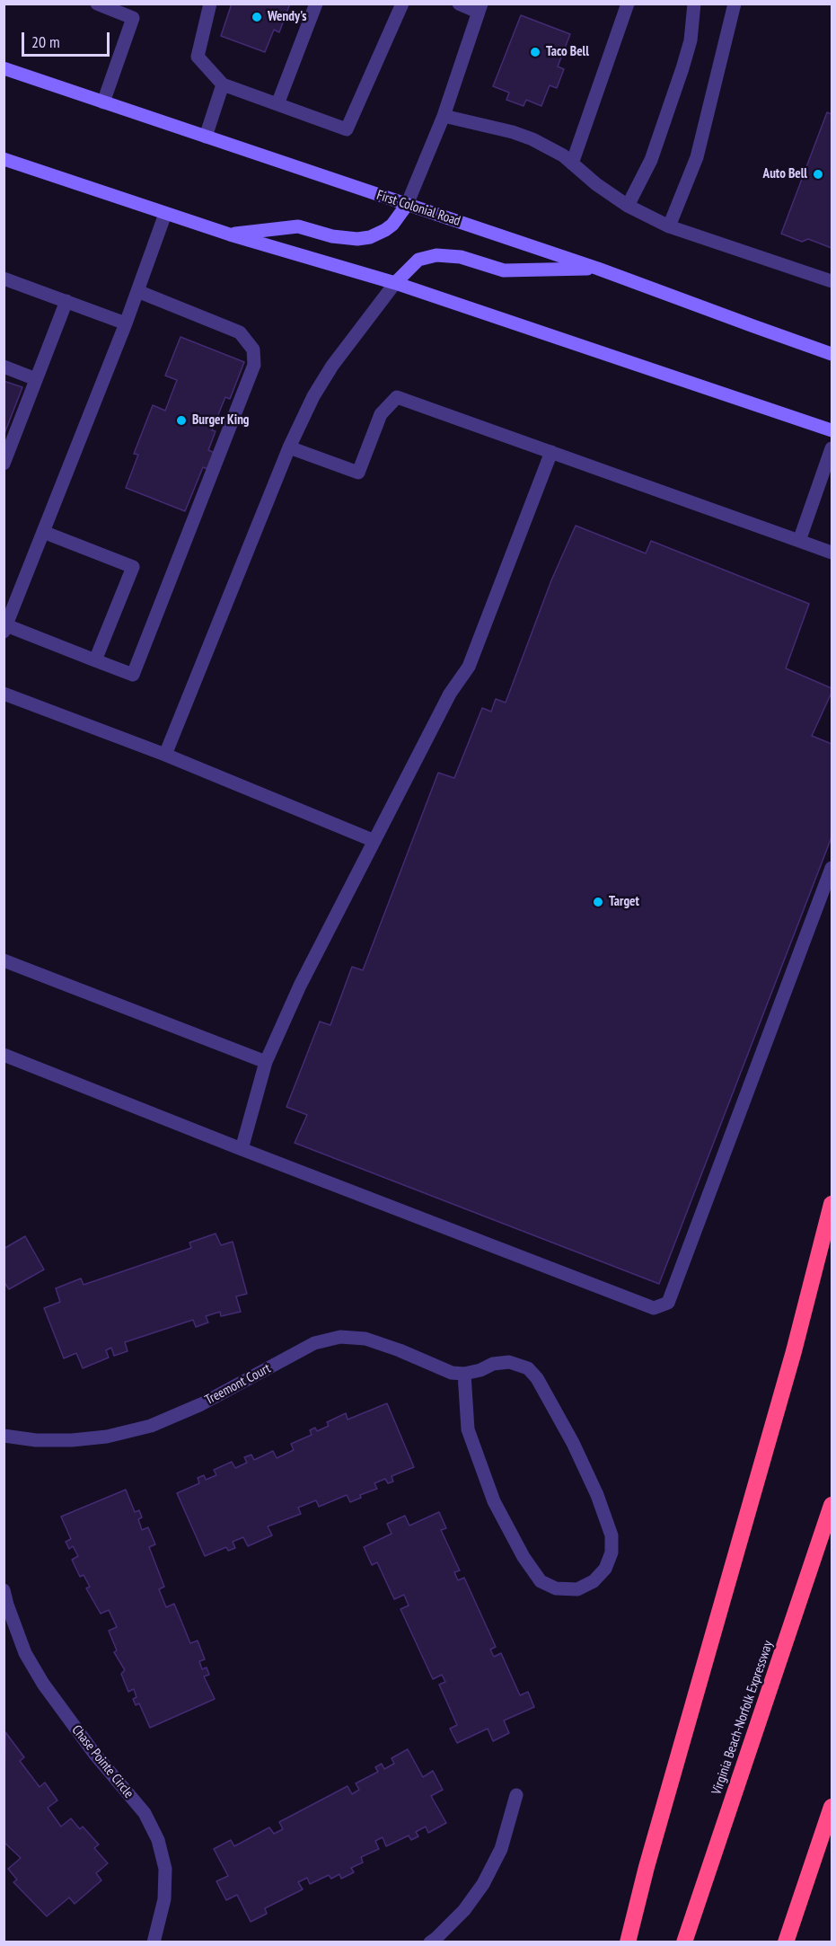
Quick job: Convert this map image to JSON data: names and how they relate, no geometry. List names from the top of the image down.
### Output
{
  "streets": {
    "highway": ["Virginia Beach-Norfolk Expressway"],
    "main road": ["First Colonial Road"],
    "street": ["Treemont Court", "Chase Pointe Circle"]
  },
  "places": [
    "Wendy's",
    "Taco Bell",
    "Auto Bell",
    "Burger King",
    "Target"
  ],
  "scale_bar": "20 m"
}
